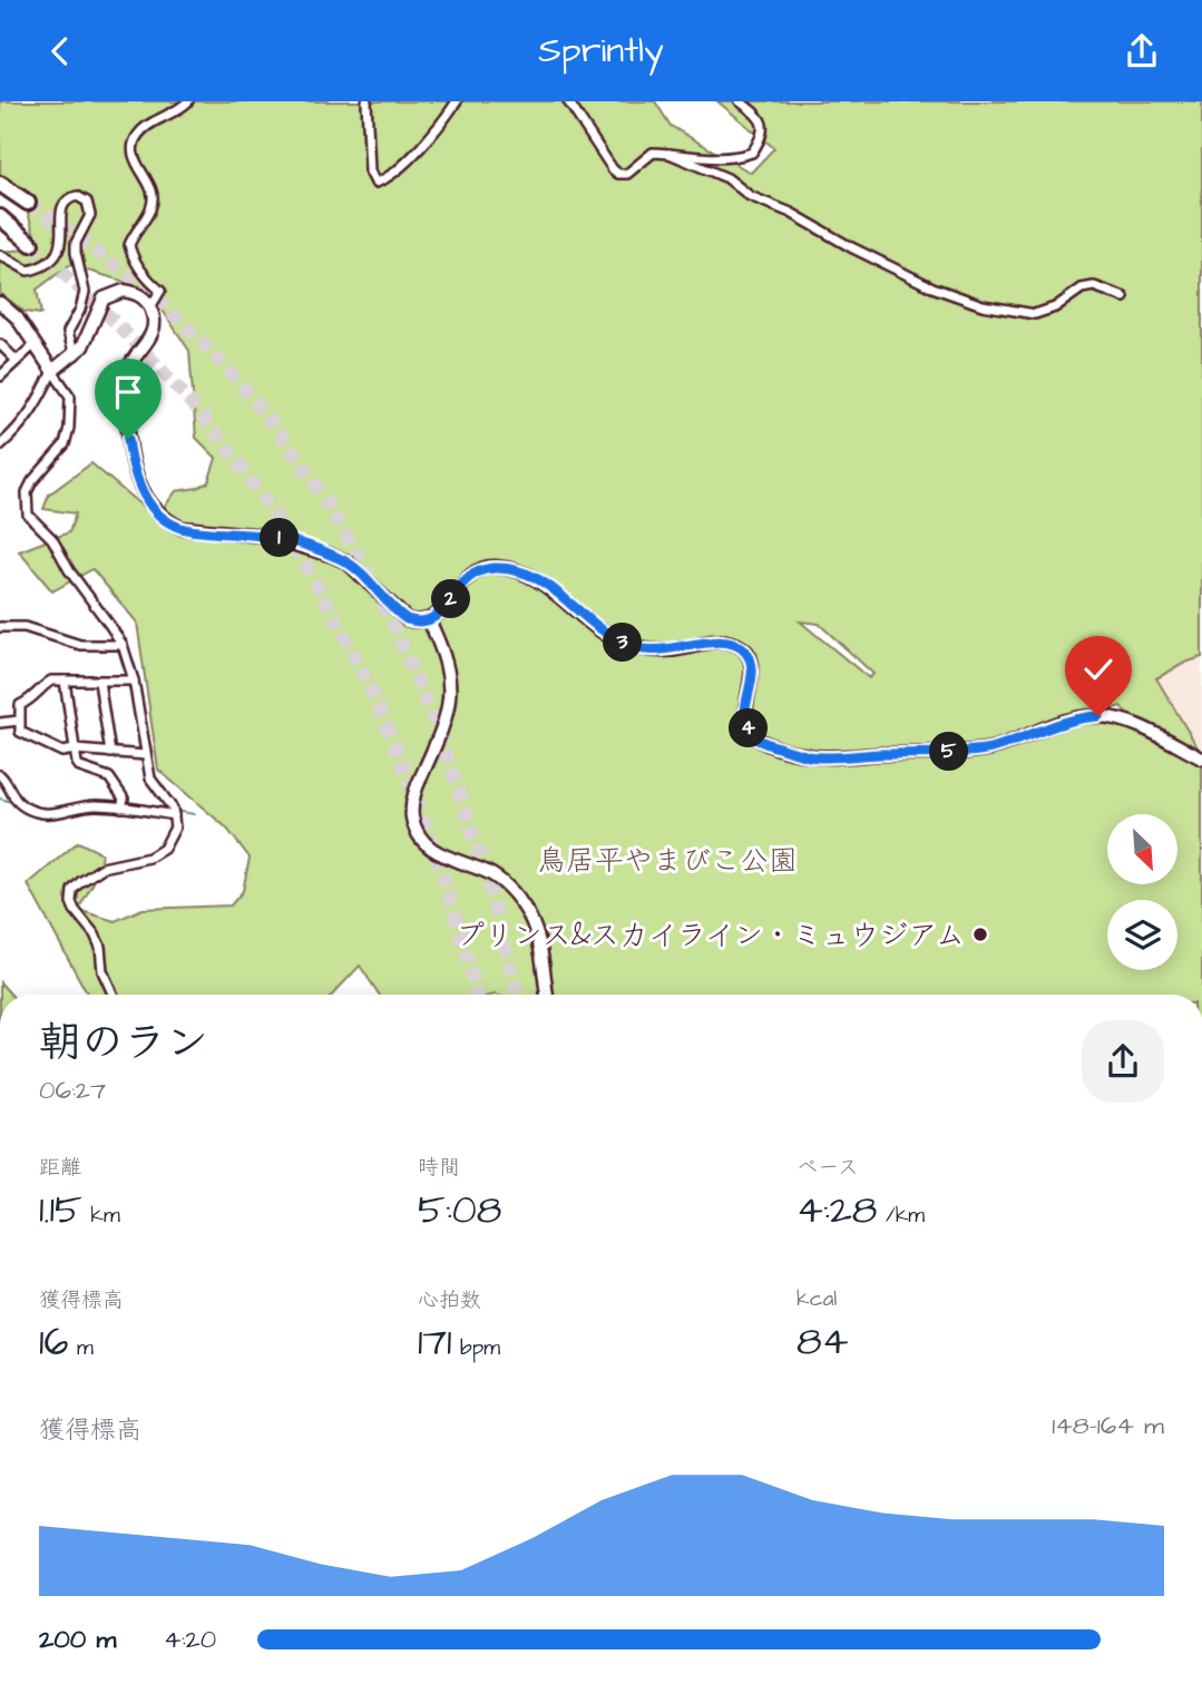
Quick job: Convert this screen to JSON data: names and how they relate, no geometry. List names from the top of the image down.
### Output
{
  "parks": ["鳥居平やまびこ公園"],
  "places": ["プリンス&スカイライン・ミュウジアム"],
  "north": "bottom right",
  "page": {
    "header": "Sprintly",
    "pins": [
      "1",
      "2",
      "3",
      "4",
      "5"
    ],
    "heading": ["朝のラン", "06:27"],
    "stats": [
      ["距離", "1.15 km"],
      ["時間", "5:08"],
      ["ペース", "4:28 /km"],
      ["獲得標高", "16 m"],
      ["心拍数", "171 bpm"],
      ["kcal", "84"]
    ],
    "chart": ["獲得標高", "148–164 m"],
    "list": [
      {
        "name": "200 m",
        "note": "4:20"
      }
    ]
  }
}
